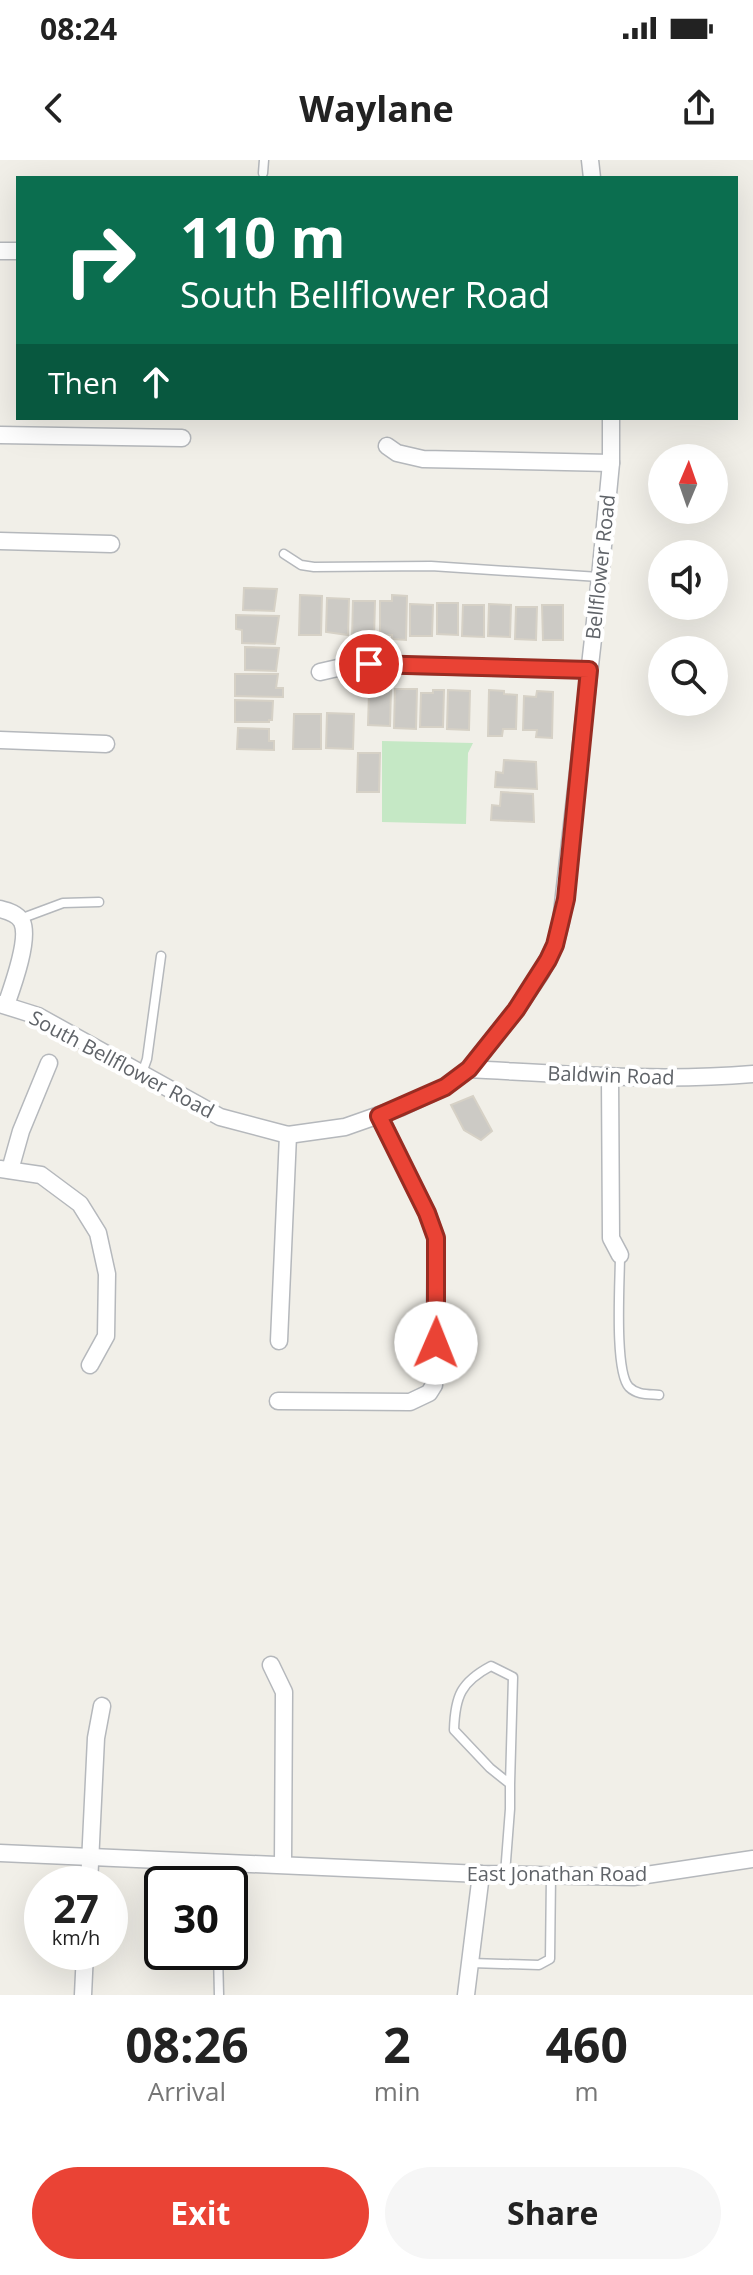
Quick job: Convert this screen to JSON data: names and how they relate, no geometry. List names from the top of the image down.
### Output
{
  "streets": {
    "street": [
      "Bellflower Road",
      "South Bellflower Road",
      "Baldwin Road",
      "East Jonathan Road"
    ]
  },
  "crossings": [
    ["Bellflower Road", "South Bellflower Road"],
    ["Bellflower Road", "Baldwin Road"],
    ["South Bellflower Road", "Baldwin Road"]
  ],
  "north": "top",
  "page": {
    "status": "08:24",
    "header": "Waylane",
    "turn": ["110 m", "South Bellflower Road"],
    "then": "Then",
    "speed": "27 km/h",
    "limit": "30",
    "eta": [
      "08:26",
      "Arrival",
      "2",
      "min",
      "460",
      "m"
    ],
    "buttons": ["Exit", "Share"]
  }
}
